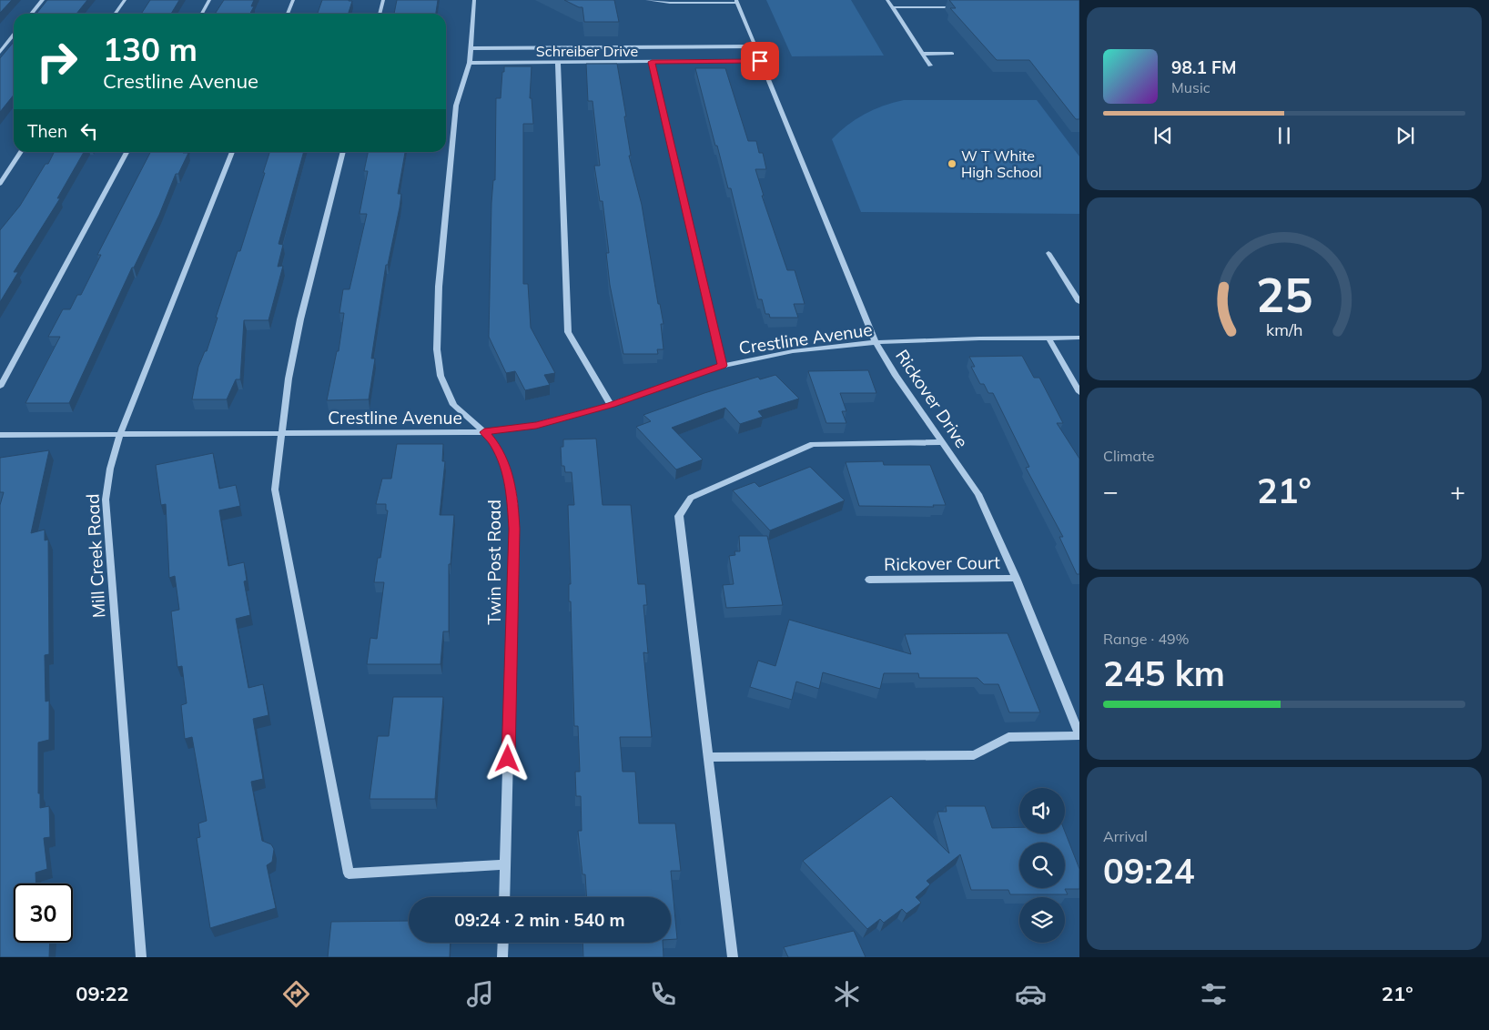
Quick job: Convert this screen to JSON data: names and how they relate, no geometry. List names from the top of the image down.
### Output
{
  "streets": {
    "street": [
      "Schreiber Drive",
      "Crestline Avenue",
      "Rickover Drive",
      "Mill Creek Road",
      "Twin Post Road",
      "Rickover Court"
    ]
  },
  "crossings": [
    ["Schreiber Drive", "Rickover Drive"],
    ["Schreiber Drive", "Twin Post Road"],
    ["Crestline Avenue", "Rickover Drive"],
    ["Crestline Avenue", "Mill Creek Road"],
    ["Crestline Avenue", "Twin Post Road"],
    ["Rickover Drive", "Rickover Court"]
  ],
  "places": ["W T White High School"],
  "page": {
    "turn": ["130 m", "Crestline Avenue"],
    "song": ["98.1 FM", "Music"],
    "then": "Then",
    "tile": [
      "Climate",
      ["Range · 49%", "245 km"],
      ["Arrival", "09:24"]
    ],
    "heat": ["−", "21°", "+"],
    "limit": "30",
    "trip": "09:24 · 2 min · 540 m",
    "tabs": ["09:22", "21°"],
    "gauge": ["25", "km/h"]
  }
}
